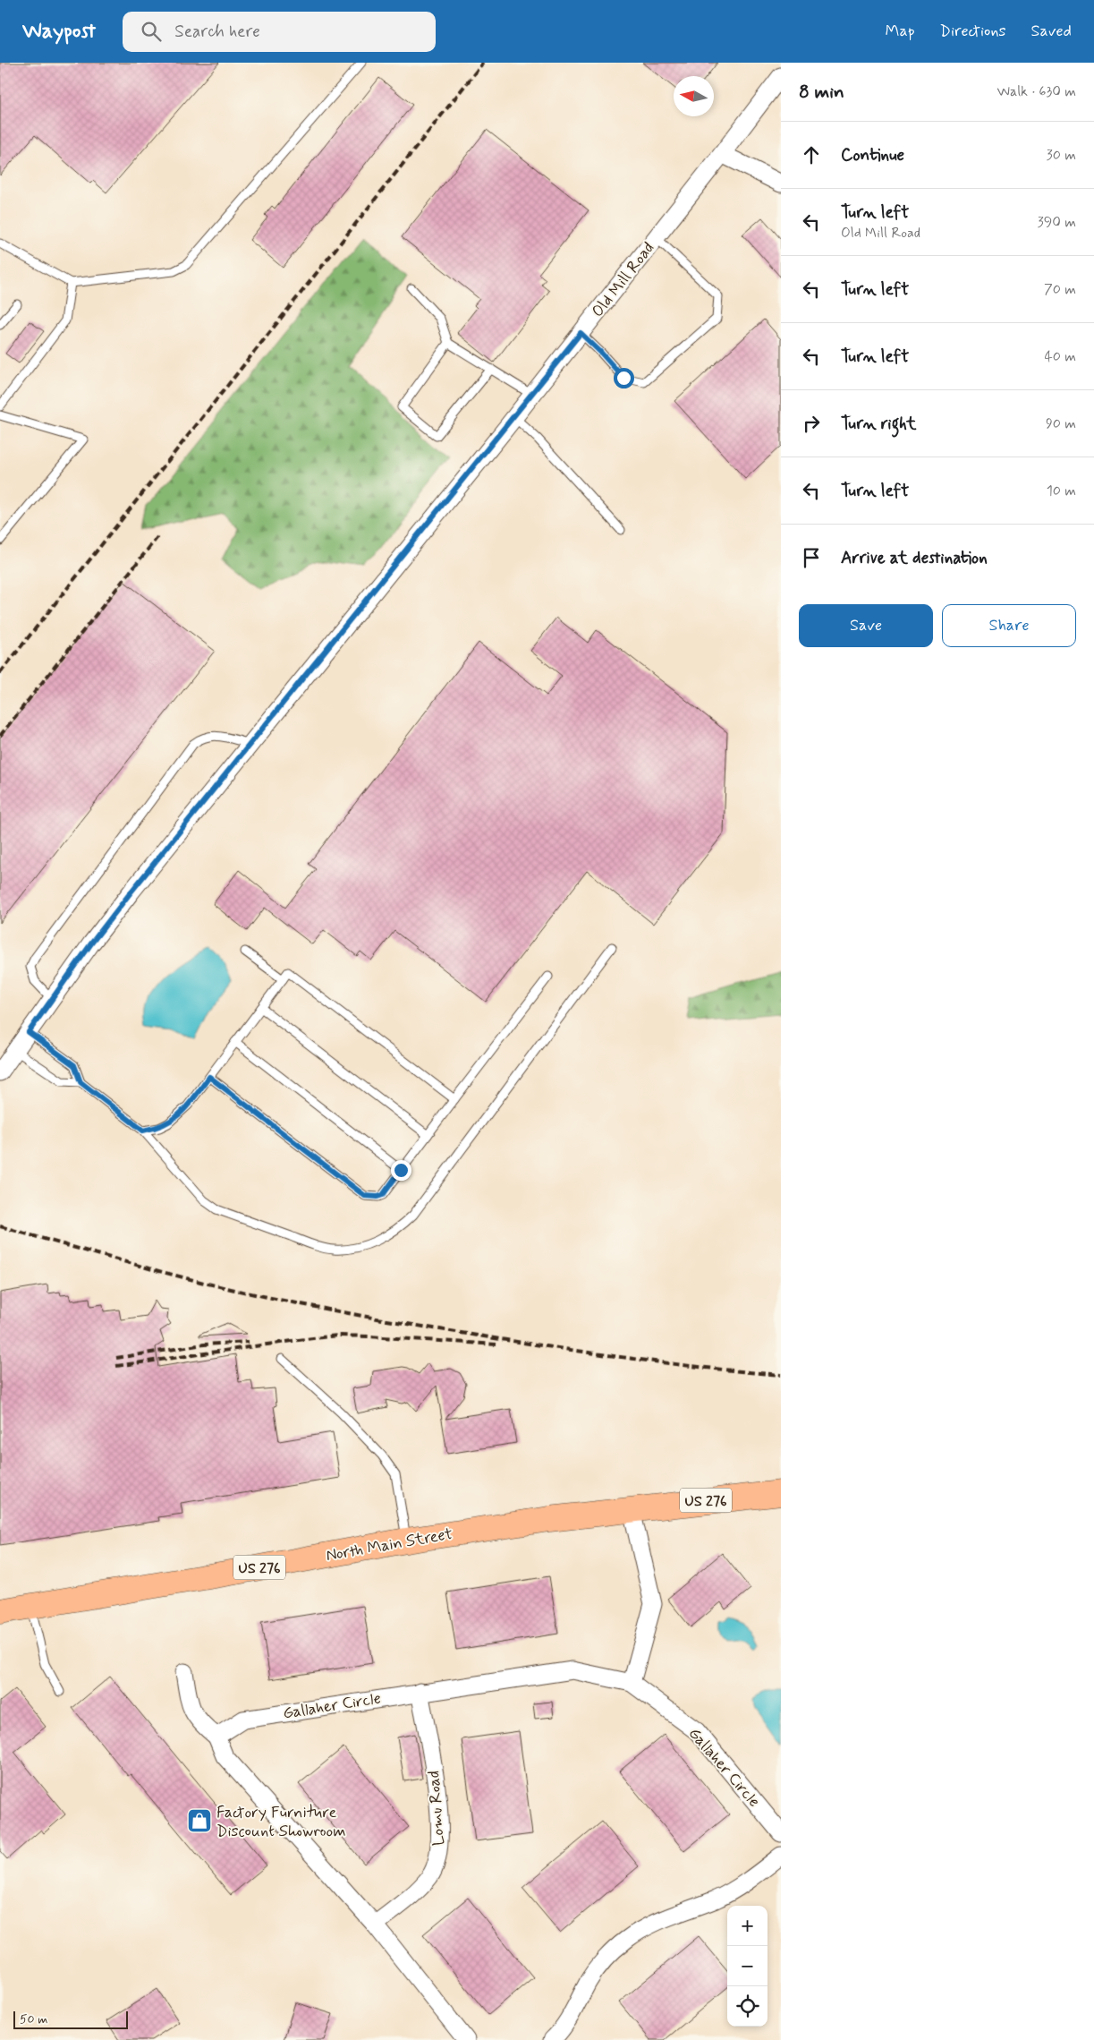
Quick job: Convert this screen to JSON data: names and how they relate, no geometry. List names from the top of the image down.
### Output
{
  "streets": {
    "main road": ["US 276", "North Main Street"],
    "street": ["Old Mill Road", "Gallaher Circle", "Lomu Road"]
  },
  "crossings": [
    ["Gallaher Circle", "Lomu Road"]
  ],
  "places": {
    "shop": ["Factory Furniture Discount Showroom"]
  },
  "scale_bar": "50 m",
  "north": "left",
  "page": {
    "header": "Waypost",
    "search": "Search here",
    "nav": ["Map", "Directions", "Saved"],
    "heading": ["8 min", "Walk · 630 m"],
    "list": [
      ["Continue", "30 m"],
      ["Turn left", "Old Mill Road", "390 m"],
      ["Turn left", "70 m"],
      ["Turn left", "40 m"],
      ["Turn right", "90 m"],
      ["Turn left", "10 m"],
      "Arrive at destination"
    ],
    "buttons": ["Save", "Share"],
    "map_buttons": ["+", "−"],
    "scale": "50 m"
  }
}
